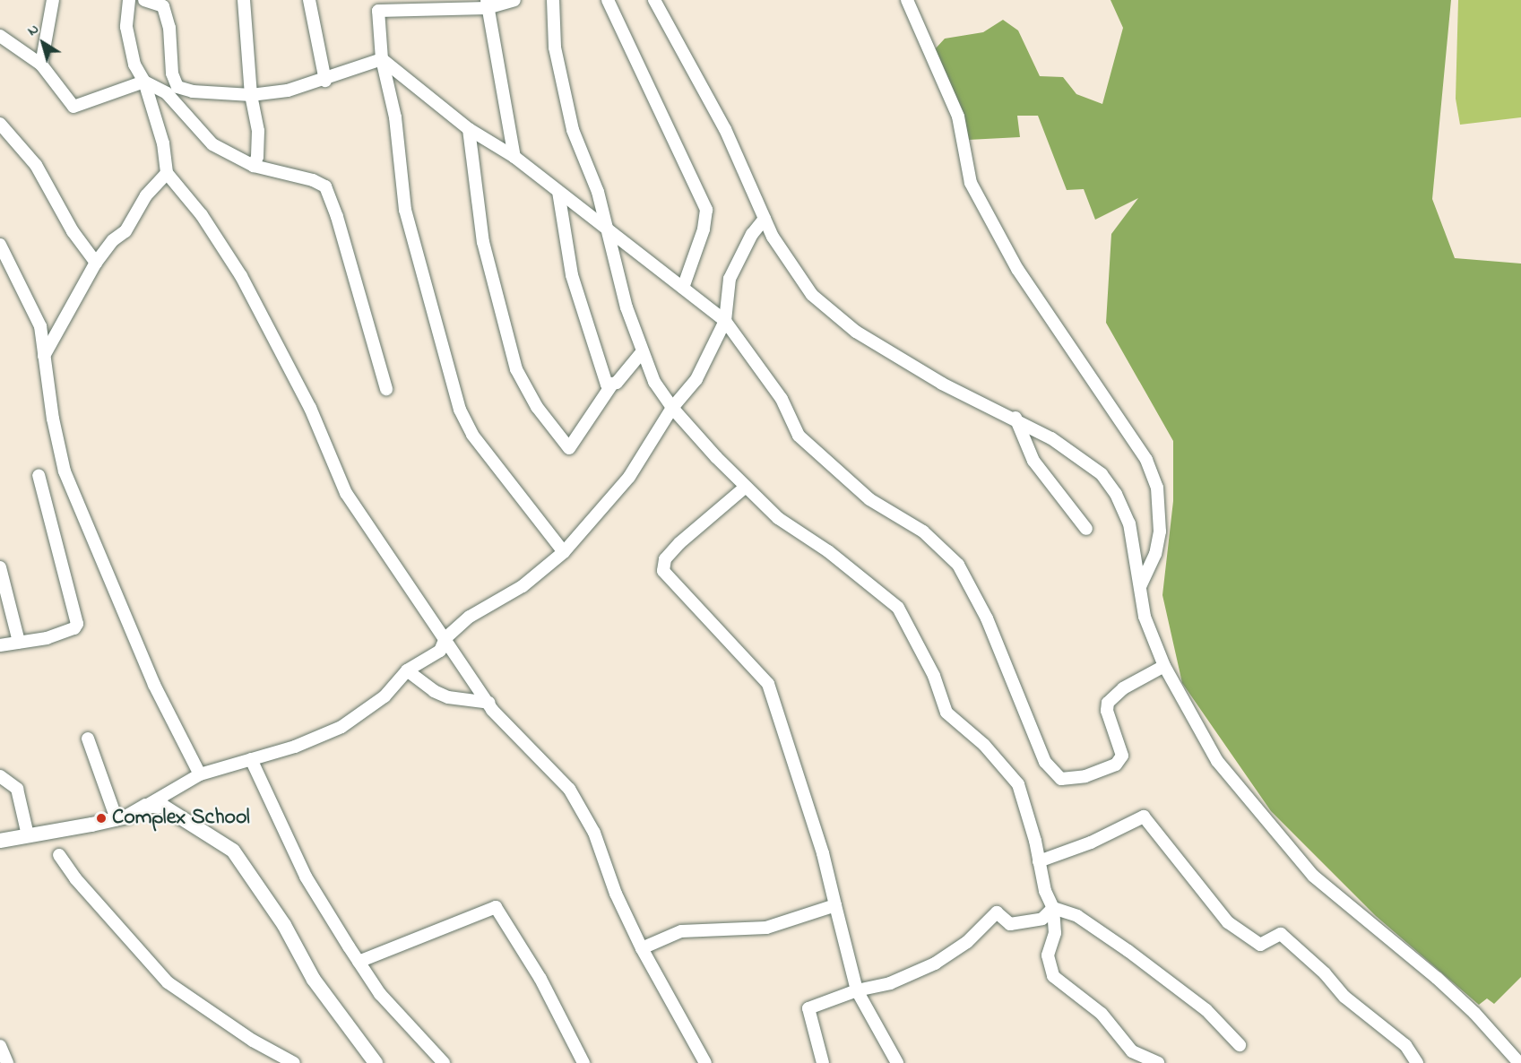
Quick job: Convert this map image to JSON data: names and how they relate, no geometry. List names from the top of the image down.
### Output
{
  "places": ["Complex School"],
  "north": "top left"
}
